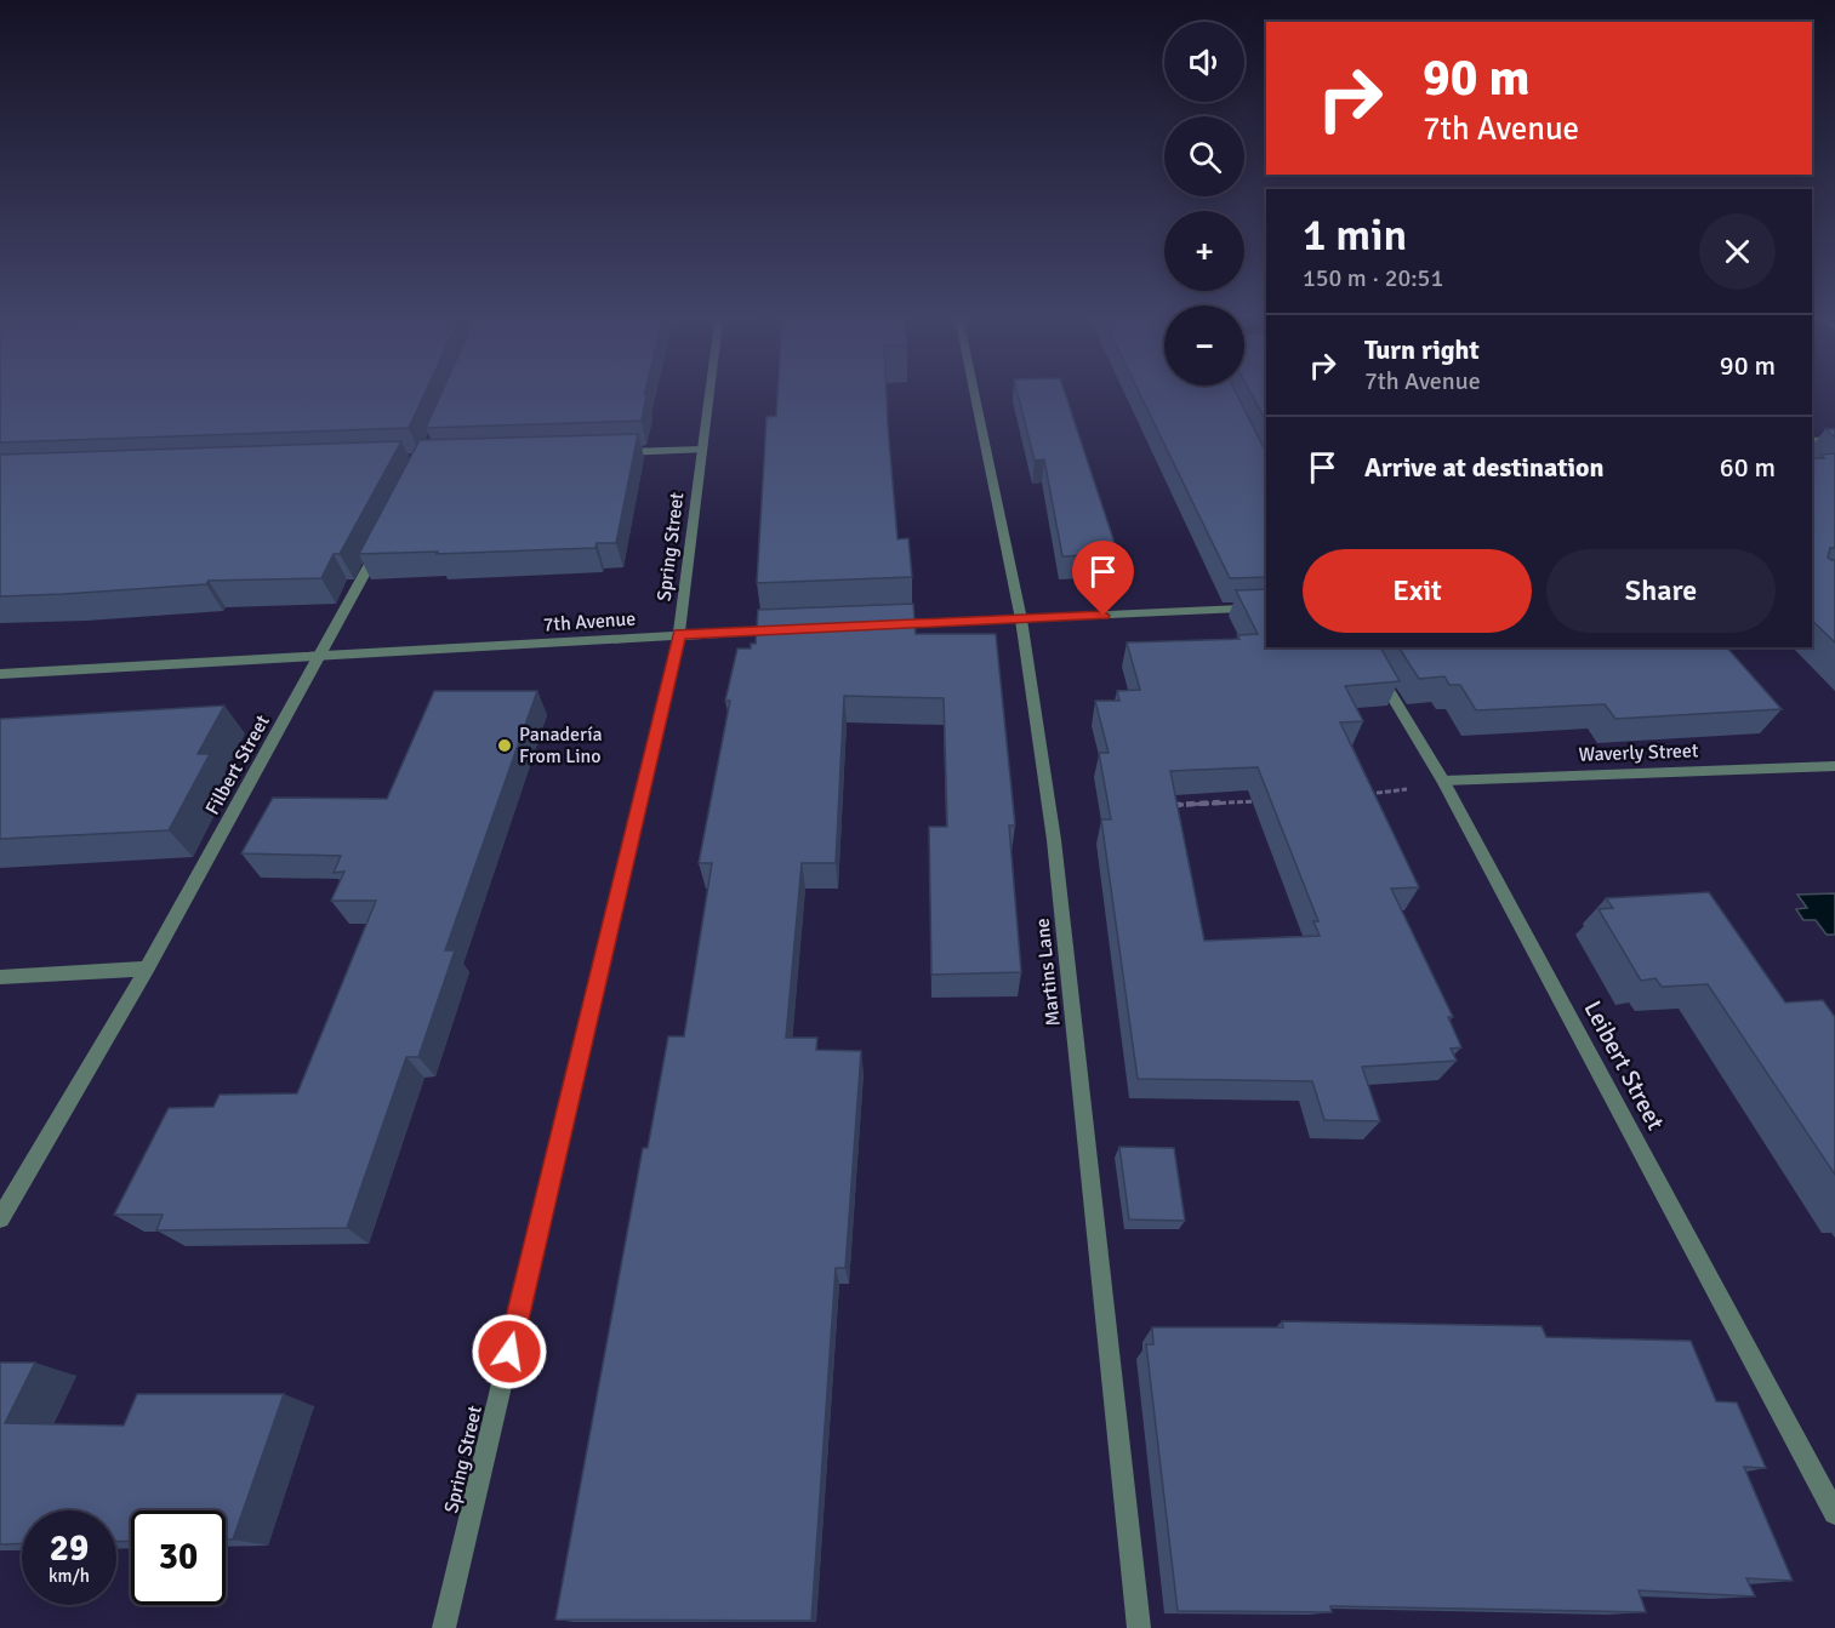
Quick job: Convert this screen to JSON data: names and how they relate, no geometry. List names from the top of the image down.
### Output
{
  "streets": {
    "street": [
      "Spring Street",
      "7th Avenue",
      "Waverly Street",
      "Filbert Street",
      "Martins Lane",
      "Leibert Street"
    ]
  },
  "crossings": [
    ["Spring Street", "7th Avenue"],
    ["7th Avenue", "Filbert Street"],
    ["Waverly Street", "Leibert Street"]
  ],
  "places": ["Panadería From Lino"],
  "page": {
    "map_buttons": ["+", "−"],
    "turn": ["90 m", "7th Avenue"],
    "heading": ["1 min", "150 m · 20:51"],
    "list": [
      {
        "name": "Turn right",
        "note": "7th Avenue",
        "value": "90 m"
      },
      {
        "name": "Arrive at destination",
        "value": "60 m"
      }
    ],
    "buttons": ["Exit", "Share"],
    "speed": "29 km/h",
    "limit": "30"
  }
}
